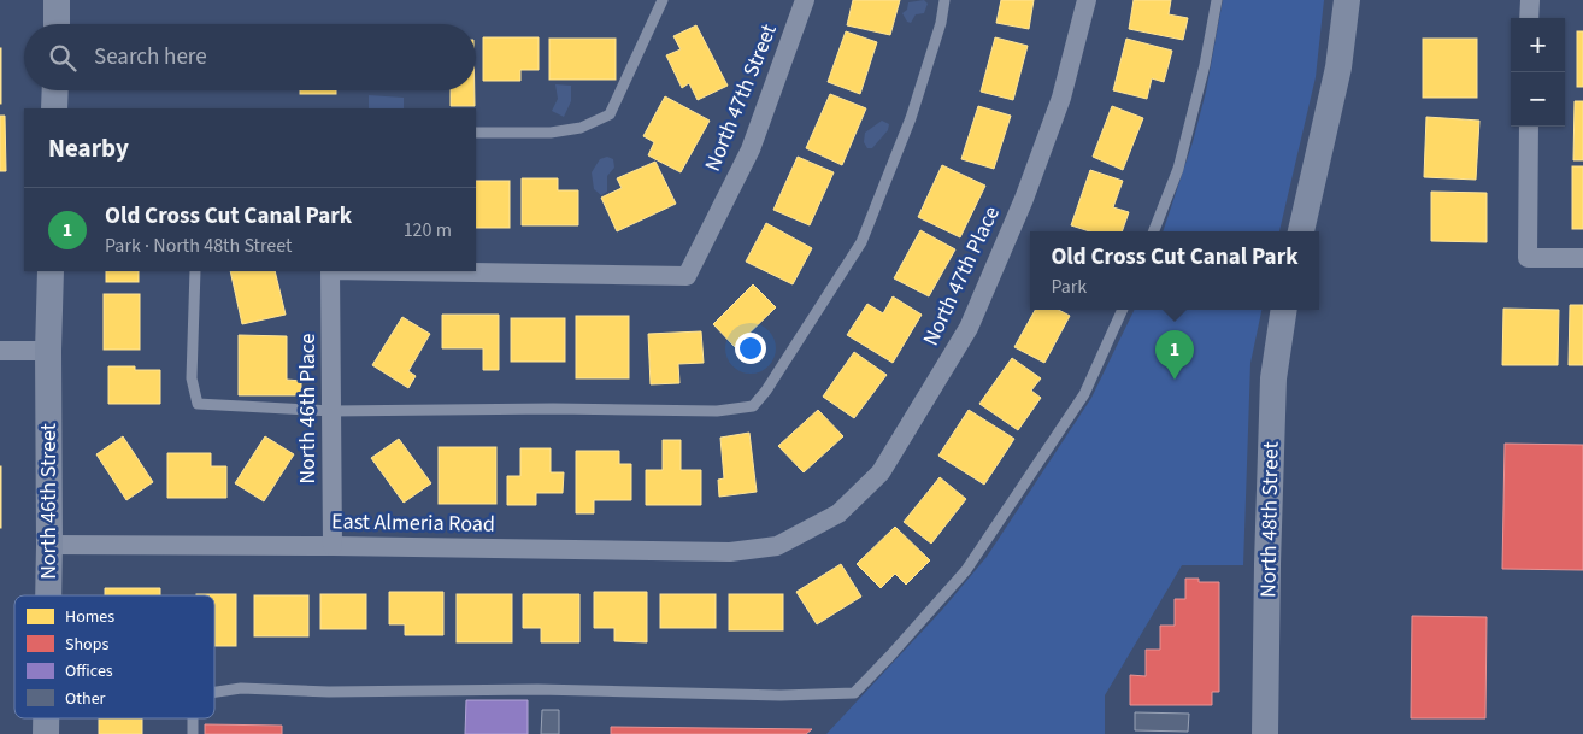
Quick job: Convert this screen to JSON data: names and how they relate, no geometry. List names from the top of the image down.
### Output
{
  "streets": {
    "street": [
      "North 47th Street",
      "North 47th Place",
      "North 46th Place",
      "North 46th Street",
      "North 48th Street",
      "East Almeria Road"
    ]
  },
  "crossings": [
    ["North 47th Place", "East Almeria Road"],
    ["North 46th Place", "East Almeria Road"],
    ["North 46th Street", "East Almeria Road"]
  ],
  "legend": [
    "Homes",
    "Shops",
    "Offices",
    "Other"
  ],
  "page": {
    "map_buttons": ["+", "−"],
    "search": "Search here",
    "heading": "Nearby",
    "list": [
      {
        "mark": "1",
        "name": "Old Cross Cut Canal Park",
        "note": "Park · North 48th Street",
        "value": "120 m"
      }
    ],
    "popup": ["Old Cross Cut Canal Park", "Park"],
    "pins": "1"
  }
}
